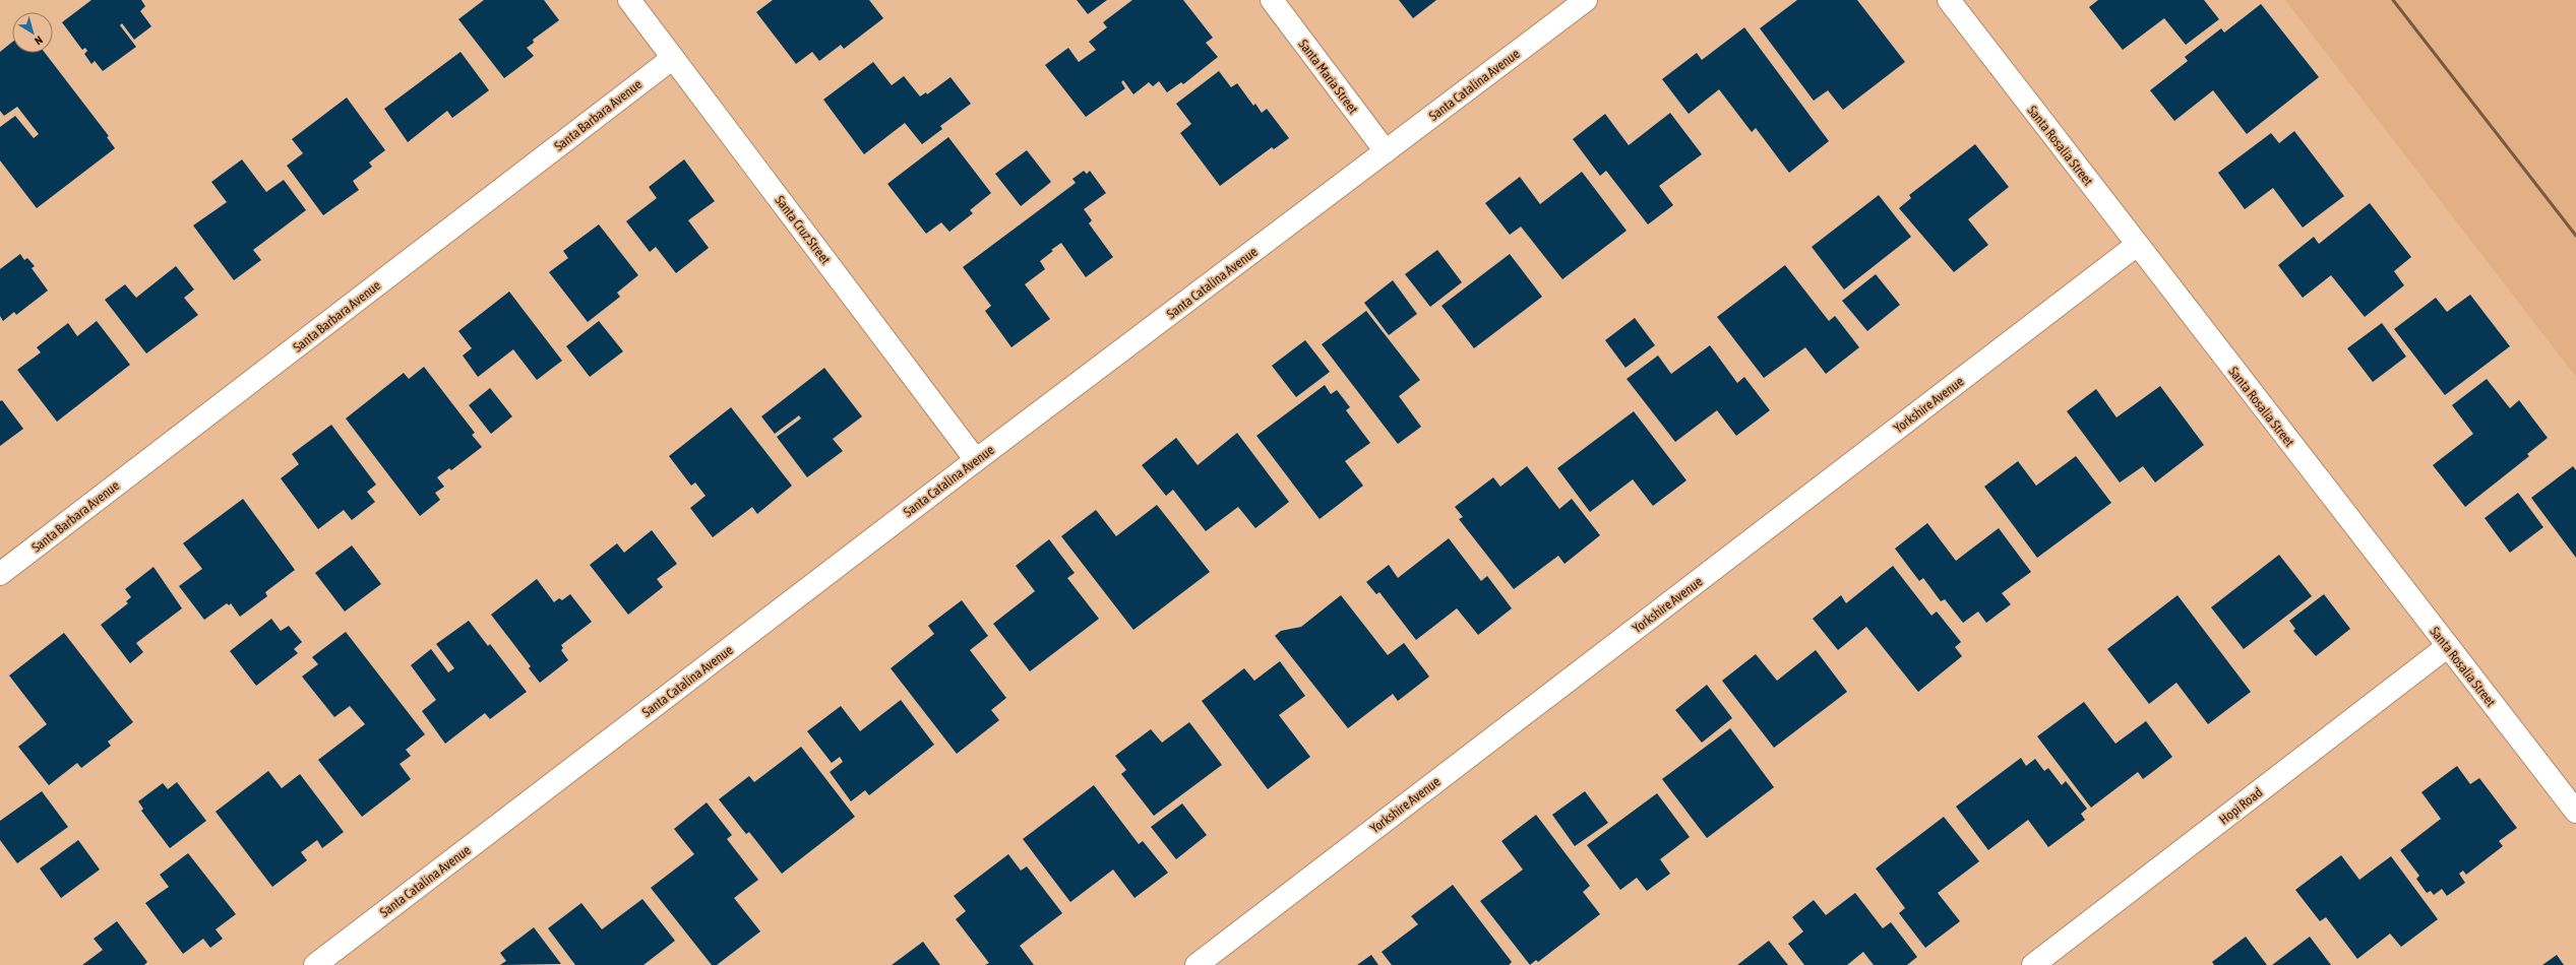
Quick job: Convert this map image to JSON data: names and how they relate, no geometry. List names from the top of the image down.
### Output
{
  "streets": {
    "street": [
      "Santa Maria Street",
      "Santa Catalina Avenue",
      "Santa Barbara Avenue",
      "Santa Rosalia Street",
      "Santa Cruz Street",
      "Yorkshire Avenue",
      "Hopi Road"
    ]
  },
  "crossings": [
    ["Santa Maria Street", "Santa Catalina Avenue"],
    ["Santa Catalina Avenue", "Santa Cruz Street"],
    ["Santa Barbara Avenue", "Santa Cruz Street"],
    ["Santa Rosalia Street", "Yorkshire Avenue"],
    ["Santa Rosalia Street", "Hopi Road"]
  ],
  "north": "bottom right"
}
